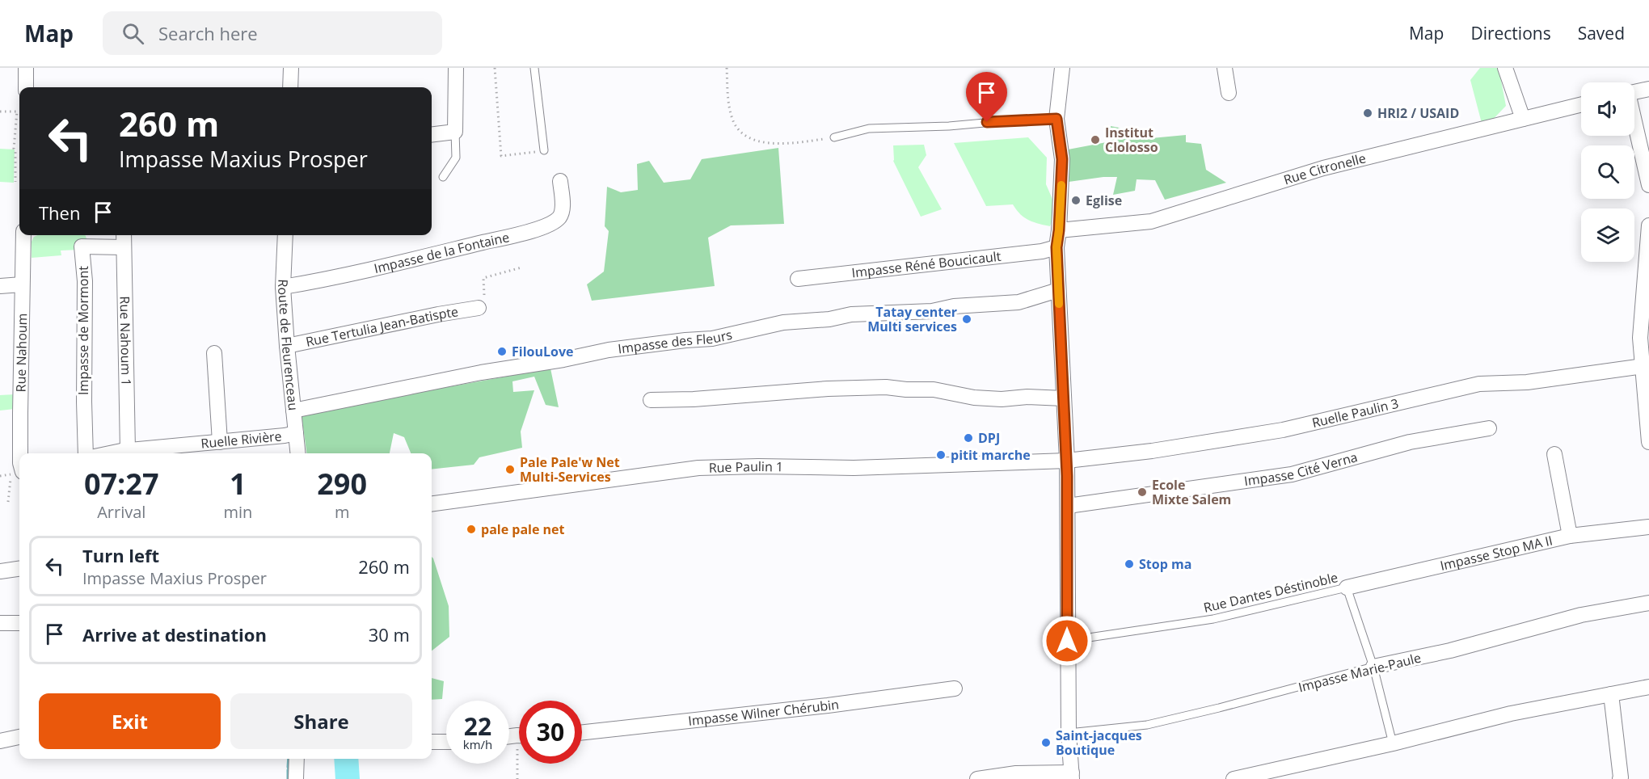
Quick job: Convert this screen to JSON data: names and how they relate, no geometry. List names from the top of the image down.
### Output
{
  "streets": {
    "street": [
      "Rue Citronelle",
      "Impasse de la Fontaine",
      "Impasse Réné Boucicault",
      "Rue Tertulia Jean-Batispte",
      "Impasse de Mormont",
      "Rue Nahoum 1",
      "Impasse des Fleurs",
      "Route de Fleurenceau",
      "Rue Nahoum",
      "Ruelle Paulin 3",
      "Ruelle Rivière",
      "Rue Paulin 1",
      "Impasse Cité Verna",
      "Impasse Stop MA II",
      "Impasse Marie-Paule",
      "Impasse Wilner Chérubin"
    ],
    "lane": ["Rue Dantes Déstinoble"]
  },
  "crossings": [
    ["Impasse de la Fontaine", "Route de Fleurenceau"],
    ["Rue Tertulia Jean-Batispte", "Route de Fleurenceau"],
    ["Impasse de Mormont", "Rue Nahoum 1"],
    ["Rue Nahoum 1", "Ruelle Rivière"],
    ["Impasse des Fleurs", "Route de Fleurenceau"],
    ["Route de Fleurenceau", "Ruelle Rivière"],
    ["Ruelle Paulin 3", "Rue Paulin 1"],
    ["Impasse Stop MA II", "Rue Dantes Déstinoble"],
    ["Rue Dantes Déstinoble", "Impasse Marie-Paule"]
  ],
  "places": [
    "HRI2 / USAID",
    "Institut Clolosso",
    "Eglise",
    "Tatay center Multi services",
    "FilouLove",
    "DPJ",
    "pitit marche",
    "Pale Pale'w Net Multi-Services",
    "Ecole Mixte Salem",
    "pale pale net",
    "Stop ma",
    "Saint-jacques Boutique"
  ],
  "page": {
    "header": "Map",
    "search": "Search here",
    "nav": ["Map", "Directions", "Saved"],
    "turn": ["260 m", "Impasse Maxius Prosper"],
    "then": "Then",
    "eta": [
      "07:27",
      "Arrival",
      "1",
      "min",
      "290",
      "m"
    ],
    "list": [
      {
        "name": "Turn left",
        "note": "Impasse Maxius Prosper",
        "value": "260 m"
      },
      {
        "name": "Arrive at destination",
        "value": "30 m"
      }
    ],
    "buttons": ["Exit", "Share"],
    "speed": "22 km/h",
    "limit": "30"
  }
}
